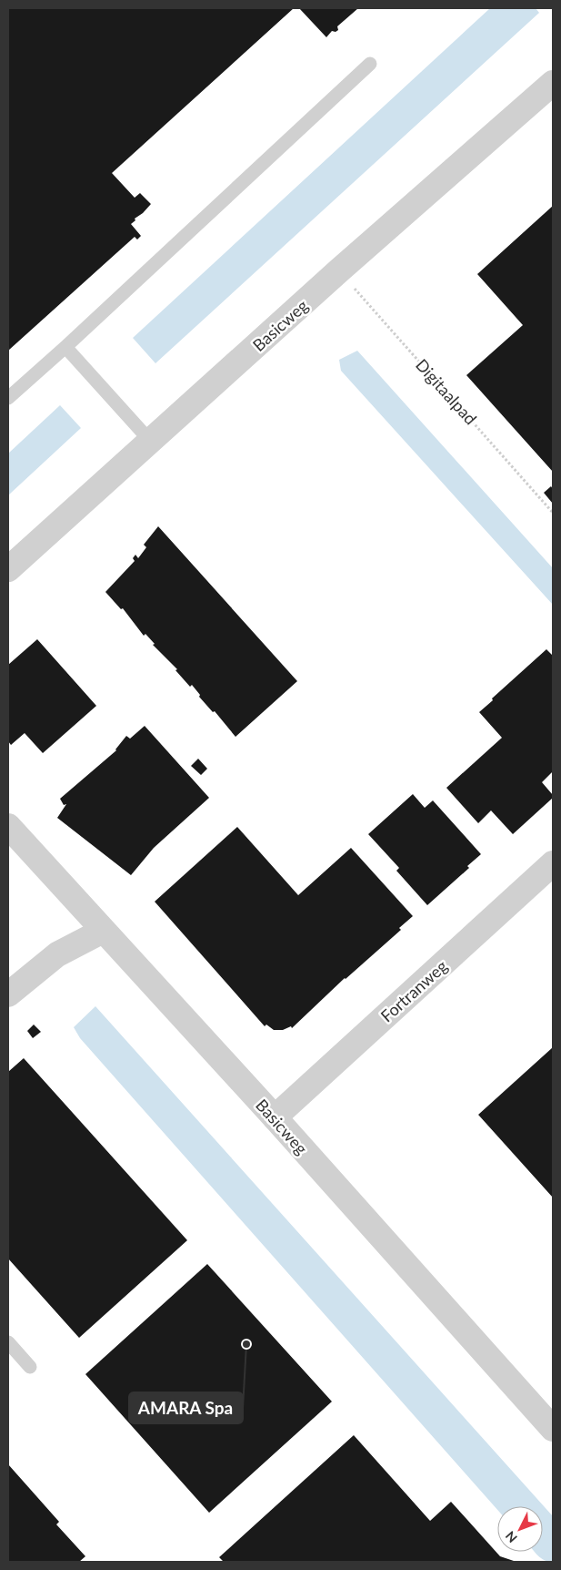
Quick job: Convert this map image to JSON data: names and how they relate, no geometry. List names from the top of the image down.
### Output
{
  "streets": {
    "street": ["Basicweg", "Fortranweg"],
    "path": ["Digitaalpad"]
  },
  "crossings": [
    ["Basicweg", "Digitaalpad"],
    ["Basicweg", "Fortranweg"]
  ],
  "places": ["AMARA Spa"],
  "north": "bottom left"
}
